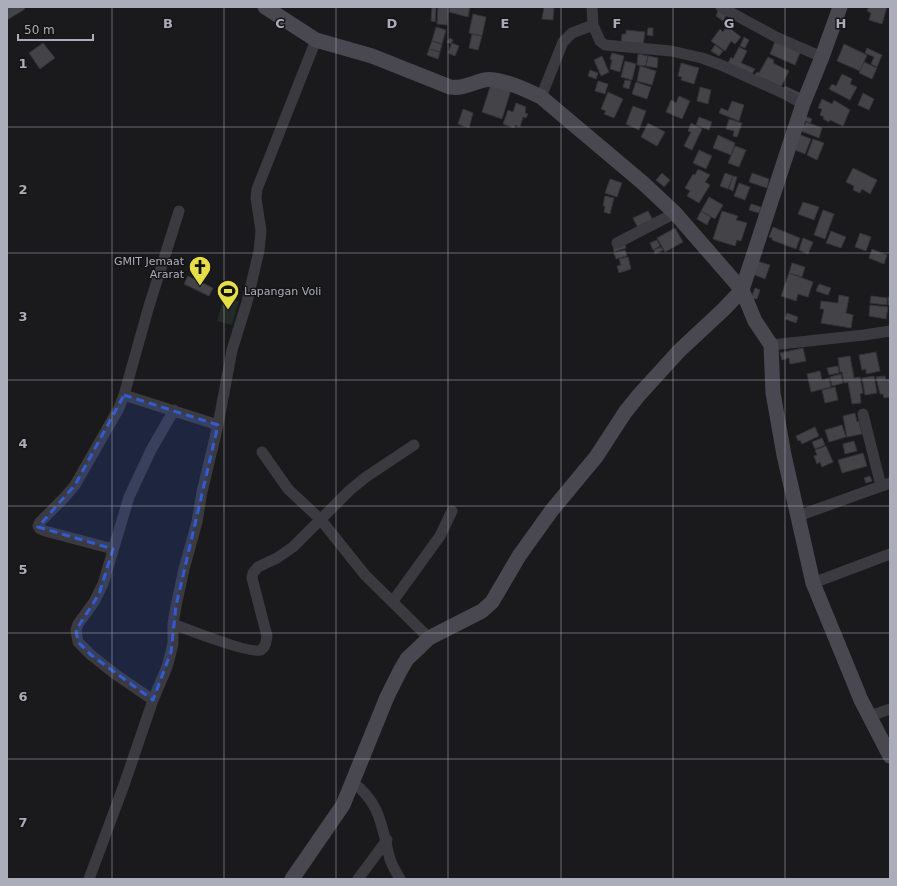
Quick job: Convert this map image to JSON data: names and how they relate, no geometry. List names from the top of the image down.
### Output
{
  "places": {
    "church": ["GMIT Jemaat Ararat"],
    "sports": ["Lapangan Voli"]
  },
  "scale_bar": "50 m",
  "grid": {
    "columns": [
      "B",
      "C",
      "D",
      "E",
      "F",
      "G",
      "H"
    ],
    "rows": [
      "1",
      "2",
      "3",
      "4",
      "5",
      "6",
      "7"
    ]
  }
}
